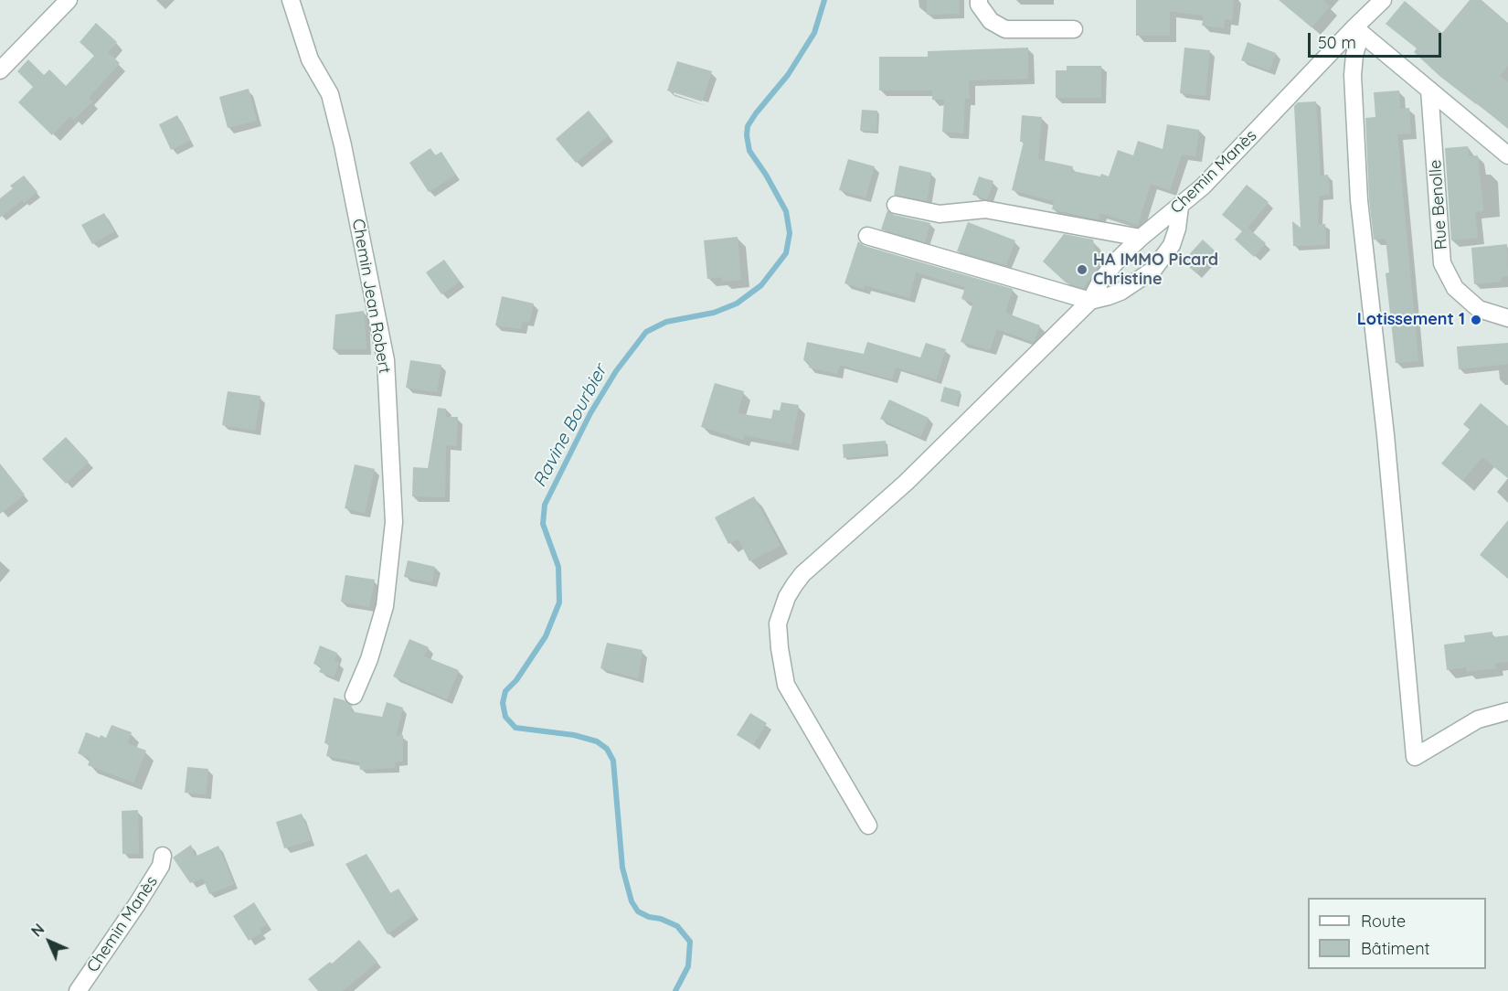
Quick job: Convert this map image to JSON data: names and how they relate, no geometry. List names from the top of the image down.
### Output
{
  "streets": {
    "street": ["Chemin Manès", "Rue Benolle", "Chemin Jean Robert"]
  },
  "water": ["Ravine Bourbier"],
  "places": ["HA IMMO Picard Christine", "Lotissement 1"],
  "legend": ["Route", "Bâtiment"],
  "scale_bar": "50 m",
  "north": "top left"
}
